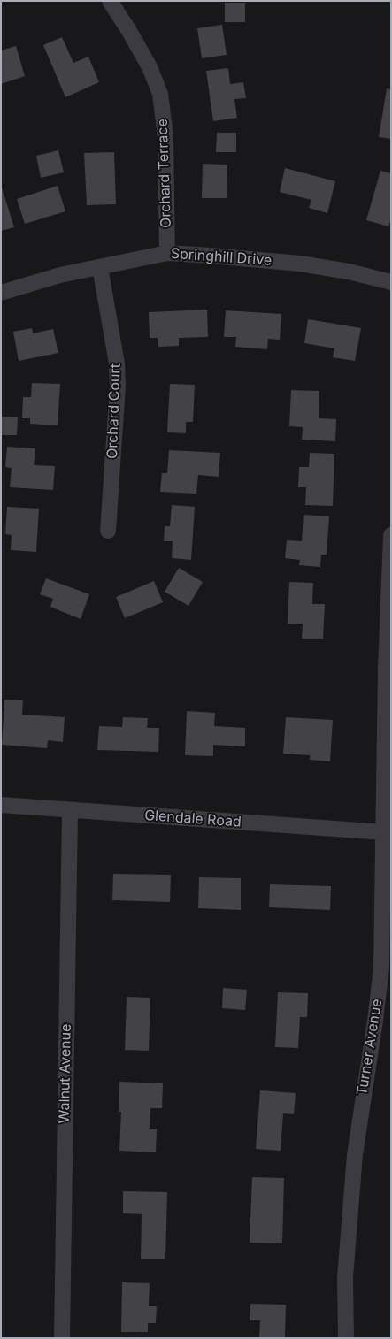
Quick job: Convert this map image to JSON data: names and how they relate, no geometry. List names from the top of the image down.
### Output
{
  "streets": {
    "street": [
      "Orchard Terrace",
      "Springhill Drive",
      "Orchard Court",
      "Glendale Road",
      "Turner Avenue",
      "Walnut Avenue"
    ]
  },
  "crossings": [
    ["Orchard Terrace", "Springhill Drive"],
    ["Springhill Drive", "Orchard Court"],
    ["Glendale Road", "Turner Avenue"],
    ["Glendale Road", "Walnut Avenue"]
  ]
}
